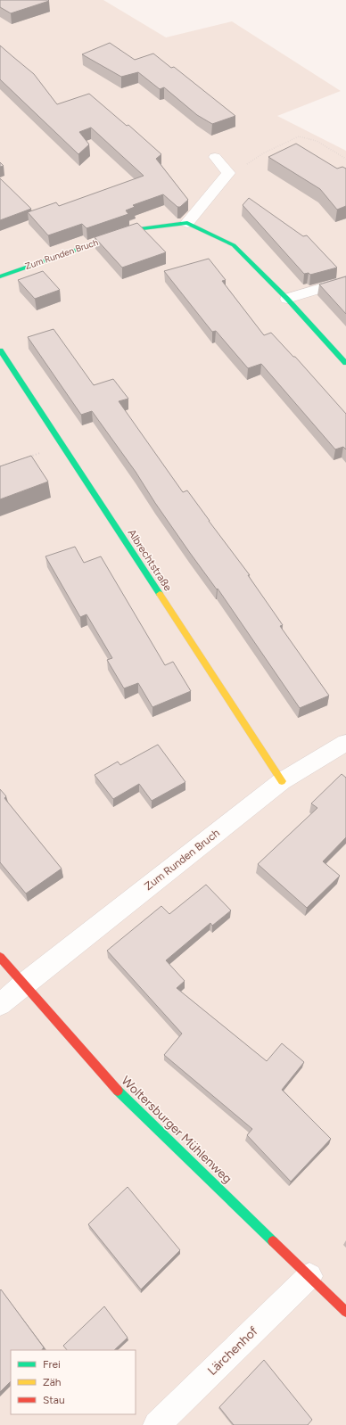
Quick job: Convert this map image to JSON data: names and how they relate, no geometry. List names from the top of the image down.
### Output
{
  "streets": {
    "street": [
      "Zum Runden Bruch",
      "Albrechtstraße",
      "Woltersburger Mühlenweg",
      "Lärchenhof"
    ]
  },
  "crossings": [
    ["Zum Runden Bruch", "Albrechtstraße"],
    ["Zum Runden Bruch", "Woltersburger Mühlenweg"],
    ["Woltersburger Mühlenweg", "Lärchenhof"]
  ],
  "legend": ["Frei", "Zäh", "Stau"]
}
